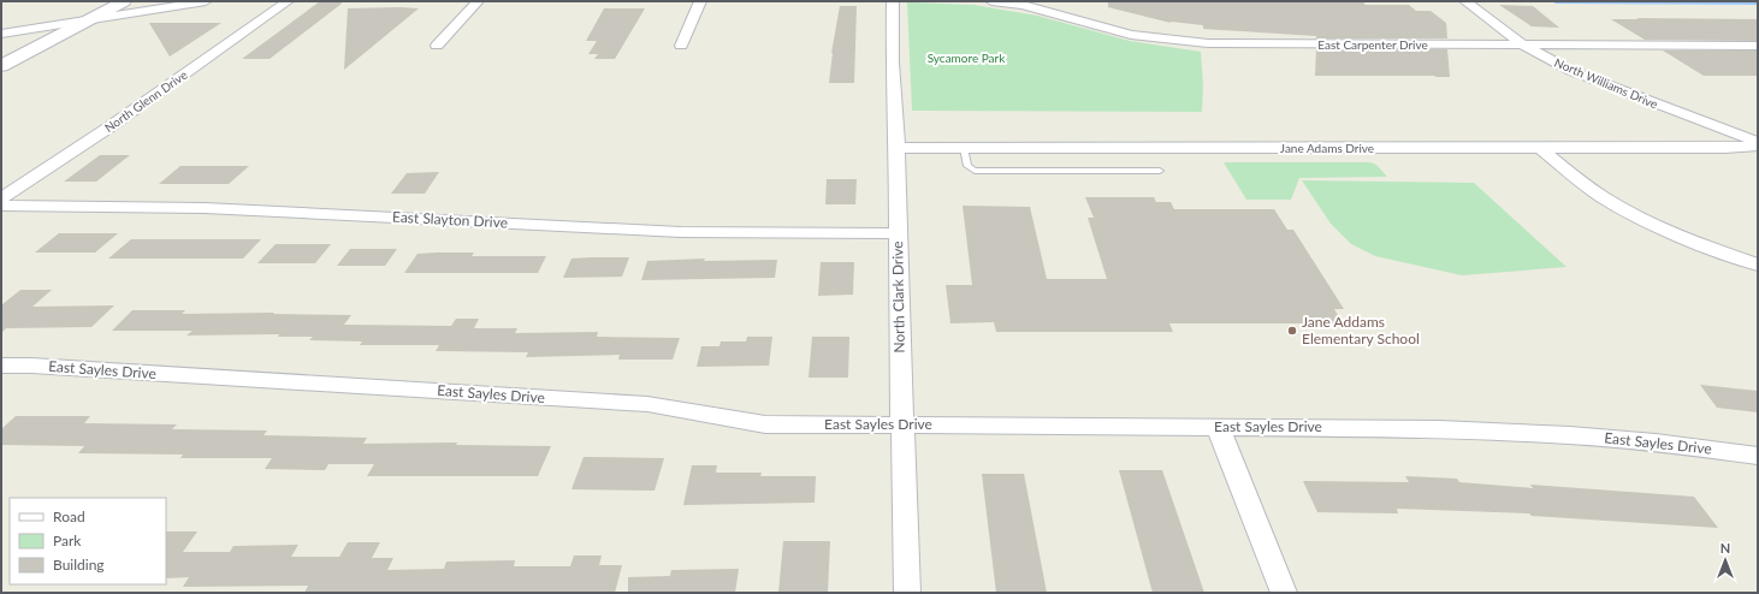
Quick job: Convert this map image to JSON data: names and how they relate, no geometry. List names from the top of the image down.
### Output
{
  "streets": {
    "street": [
      "East Carpenter Drive",
      "North Williams Drive",
      "North Glenn Drive",
      "Jane Adams Drive",
      "East Slayton Drive",
      "North Clark Drive",
      "East Sayles Drive"
    ]
  },
  "crossings": [
    ["East Carpenter Drive", "North Williams Drive"],
    ["North Williams Drive", "Jane Adams Drive"],
    ["Jane Adams Drive", "North Clark Drive"],
    ["East Slayton Drive", "North Clark Drive"],
    ["North Clark Drive", "East Sayles Drive"]
  ],
  "parks": ["Sycamore Park"],
  "places": ["Jane Addams Elementary School"],
  "legend": ["Road", "Park", "Building"],
  "north": "top"
}
